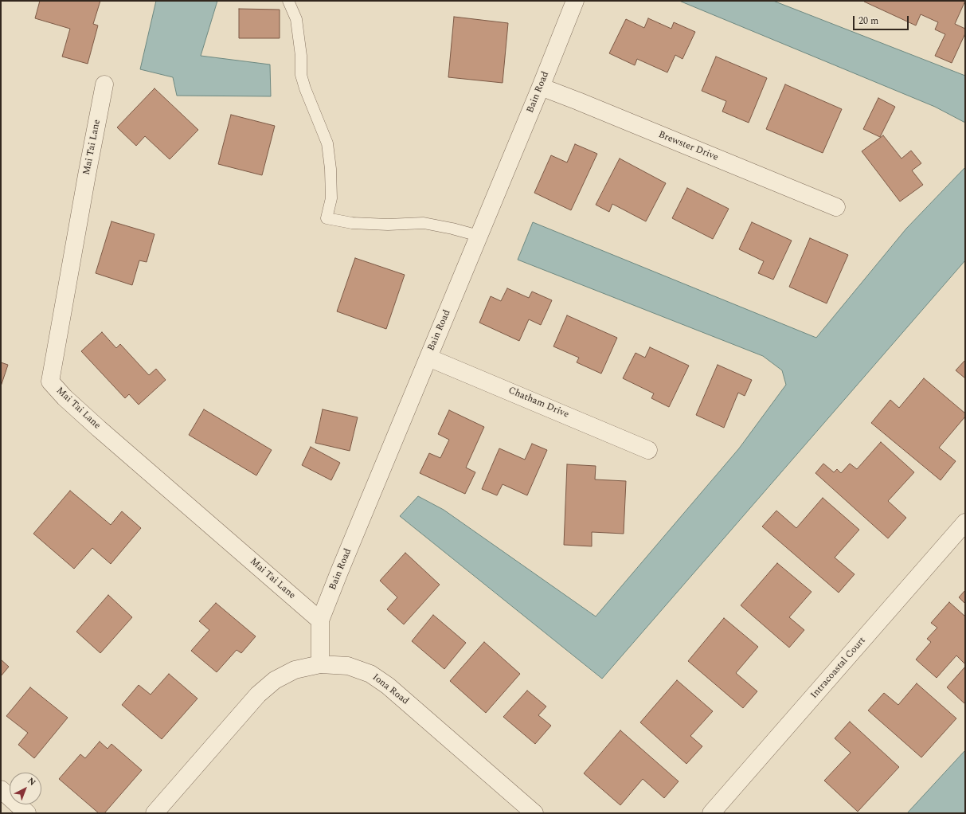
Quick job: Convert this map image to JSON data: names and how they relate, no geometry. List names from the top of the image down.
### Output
{
  "streets": {
    "street": [
      "Bain Road",
      "Brewster Drive",
      "Mai Tai Lane",
      "Chatham Drive",
      "Intracoastal Court",
      "Iona Road"
    ]
  },
  "crossings": [
    ["Bain Road", "Brewster Drive"],
    ["Bain Road", "Mai Tai Lane"],
    ["Bain Road", "Chatham Drive"],
    ["Bain Road", "Iona Road"]
  ],
  "scale_bar": "20 m",
  "north": "top right"
}
